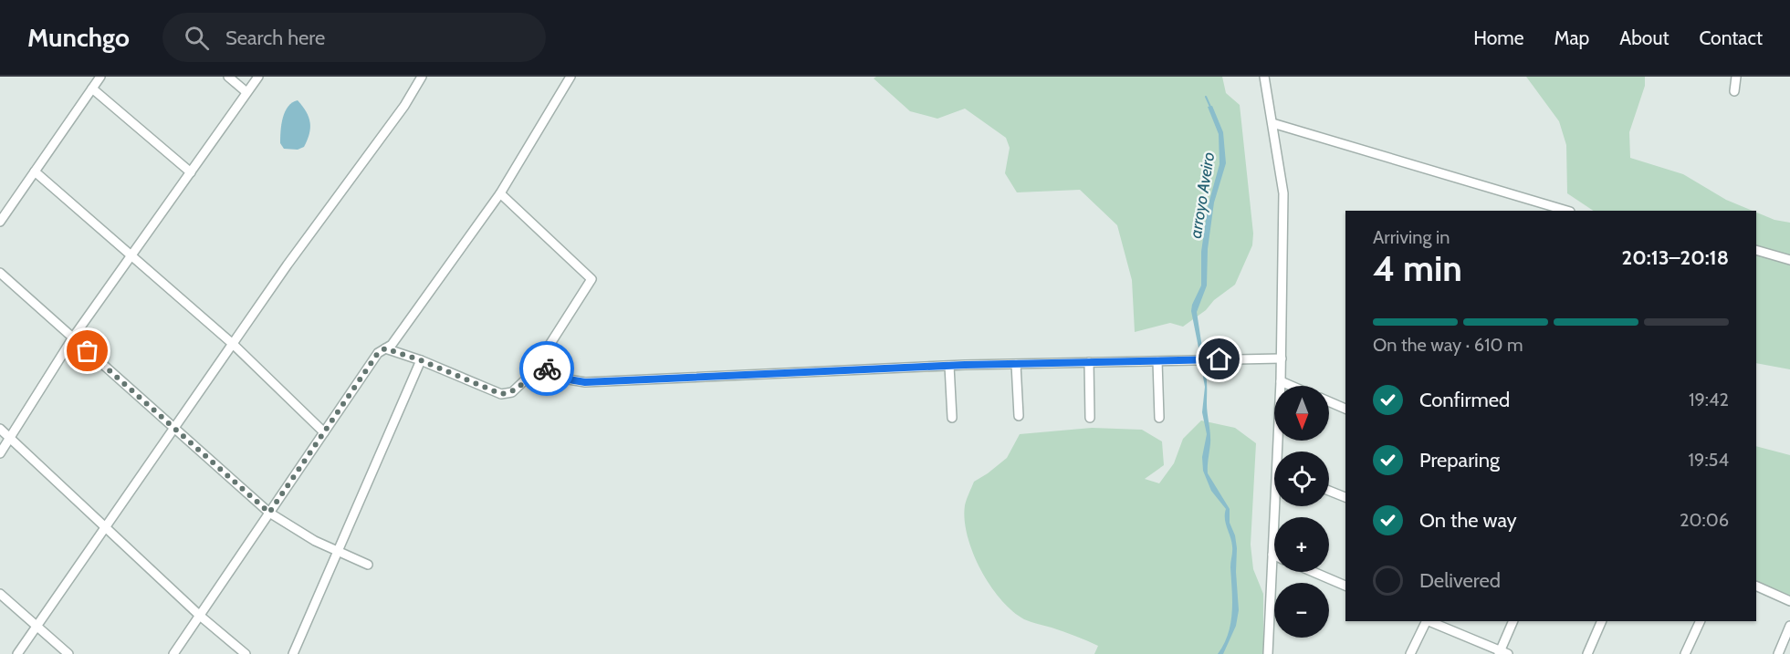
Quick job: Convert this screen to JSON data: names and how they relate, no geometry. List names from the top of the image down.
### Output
{
  "water": ["arroyo Aveiro"],
  "north": "bottom",
  "page": {
    "header": "Munchgo",
    "search": "Search here",
    "nav": [
      "Home",
      "Map",
      "About",
      "Contact"
    ],
    "heading": ["4 min", "Arriving in", "20:13–20:18"],
    "bar": "On the way · 610 m",
    "list": [
      ["Confirmed", "19:42"],
      ["Preparing", "19:54"],
      ["On the way", "20:06"],
      "Delivered"
    ],
    "map_buttons": ["+", "−"]
  }
}
